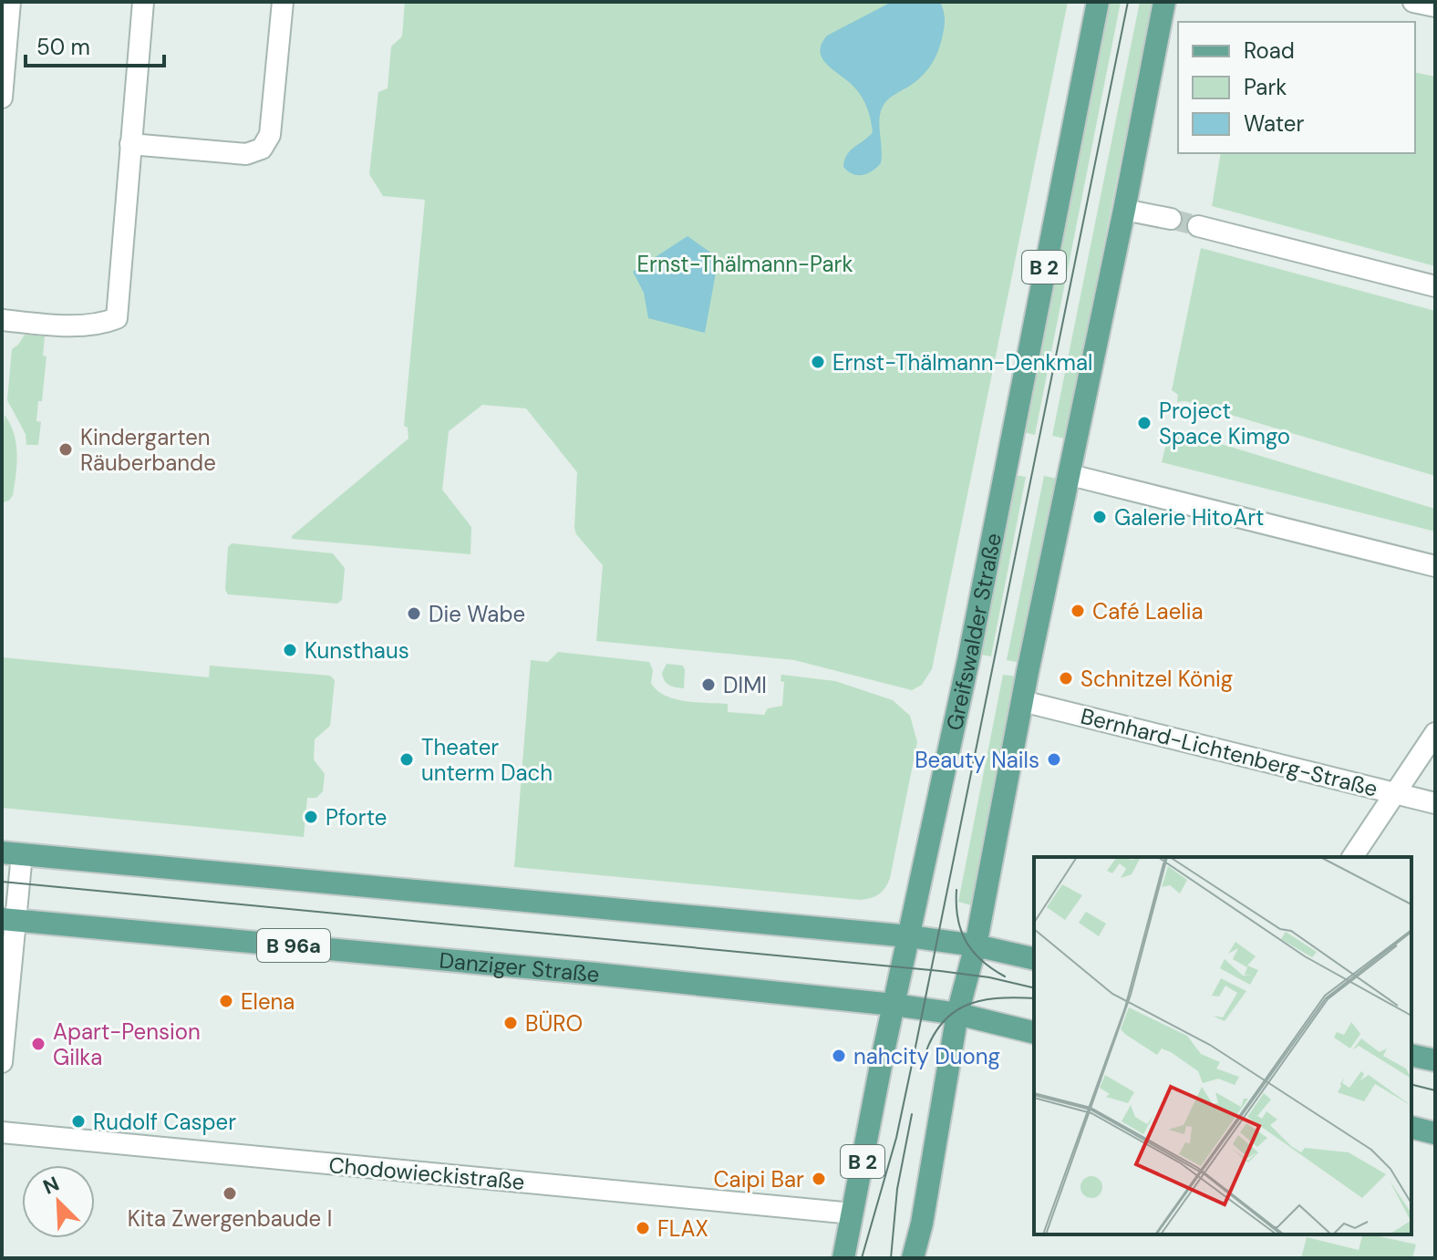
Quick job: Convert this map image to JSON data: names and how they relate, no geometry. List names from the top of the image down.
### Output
{
  "streets": {
    "main road": [
      "B 2",
      "Greifswalder Straße",
      "B 96a",
      "Danziger Straße"
    ],
    "street": ["Bernhard-Lichtenberg-Straße", "Chodowieckistraße"]
  },
  "crossings": [
    ["Greifswalder Straße", "Danziger Straße"],
    ["Greifswalder Straße", "Chodowieckistraße"]
  ],
  "parks": ["Ernst-Thälmann-Park"],
  "places": [
    "Ernst-Thälmann-Denkmal",
    "Project Space Kimgo",
    "Kindergarten Räuberbande",
    "Galerie HitoArt",
    "Café Laelia",
    "Die Wabe",
    "Kunsthaus",
    "Schnitzel König",
    "DIMI",
    "Theater unterm Dach",
    "Beauty Nails",
    "Pforte",
    "Elena",
    "BÜRO",
    "Apart-Pension Gilka",
    "nahcity Duong",
    "Rudolf Casper",
    "Caipi Bar",
    "Kita Zwergenbaude I",
    "FLAX"
  ],
  "legend": ["Road", "Park", "Water"],
  "scale_bar": "50 m",
  "north": "top left"
}
